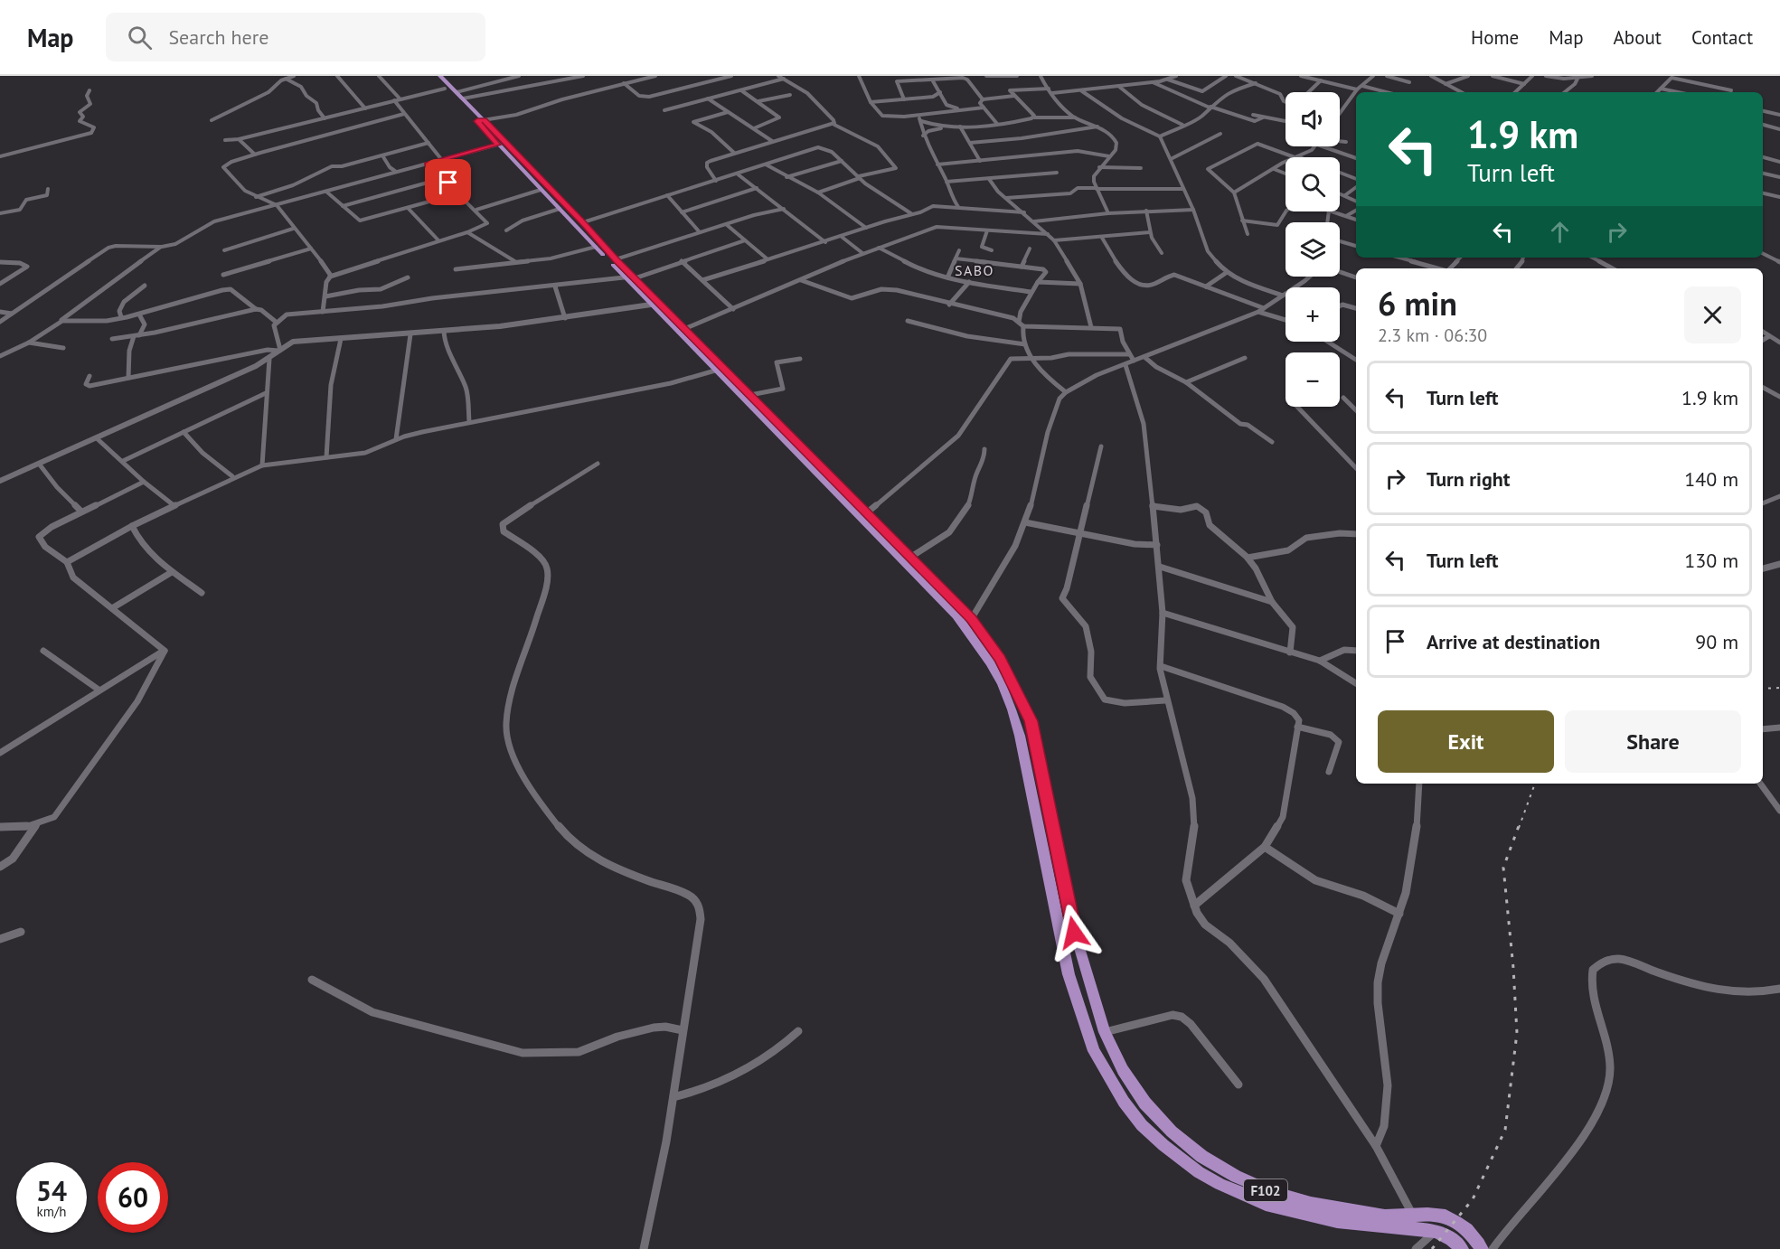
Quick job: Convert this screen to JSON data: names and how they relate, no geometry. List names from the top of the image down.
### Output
{
  "streets": {
    "main road": ["F102"]
  },
  "districts": ["SABO"],
  "page": {
    "header": "Map",
    "search": "Search here",
    "nav": [
      "Home",
      "Map",
      "About",
      "Contact"
    ],
    "map_buttons": ["+", "−"],
    "turn": ["1.9 km", "Turn left"],
    "heading": ["6 min", "2.3 km · 06:30"],
    "list": [
      {
        "name": "Turn left",
        "value": "1.9 km"
      },
      {
        "name": "Turn right",
        "value": "140 m"
      },
      {
        "name": "Turn left",
        "value": "130 m"
      },
      {
        "name": "Arrive at destination",
        "value": "90 m"
      }
    ],
    "buttons": ["Exit", "Share"],
    "speed": "54 km/h",
    "limit": "60"
  }
}
